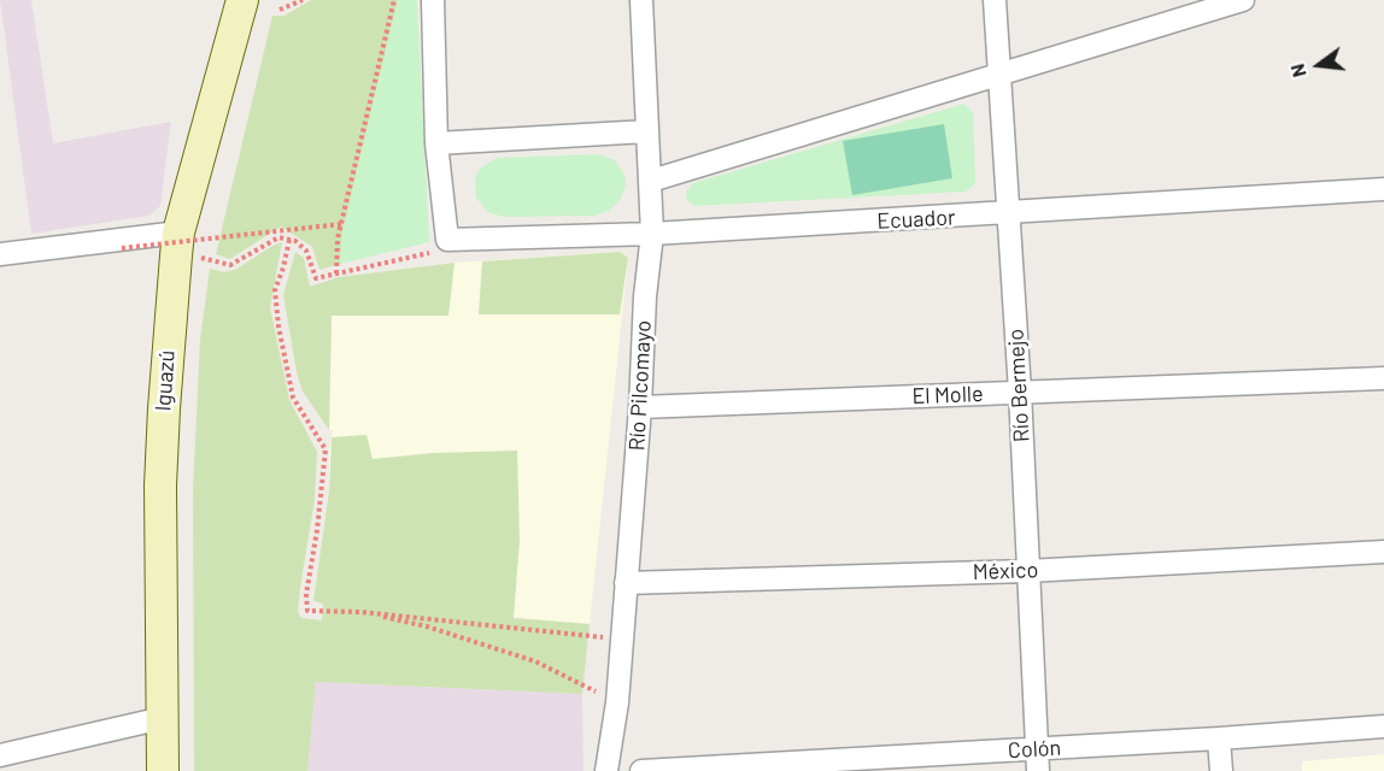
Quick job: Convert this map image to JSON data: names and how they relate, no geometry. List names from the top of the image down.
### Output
{
  "streets": {
    "main road": ["Iguazú"],
    "street": [
      "Ecuador",
      "Río Pilcomayo",
      "Río Bermejo",
      "El Molle",
      "México",
      "Colón"
    ]
  },
  "crossings": [
    ["Ecuador", "Río Pilcomayo"],
    ["Ecuador", "Río Bermejo"],
    ["Río Pilcomayo", "El Molle"],
    ["Río Pilcomayo", "México"],
    ["Río Bermejo", "El Molle"],
    ["Río Bermejo", "México"],
    ["Río Bermejo", "Colón"]
  ],
  "north": "left"
}
